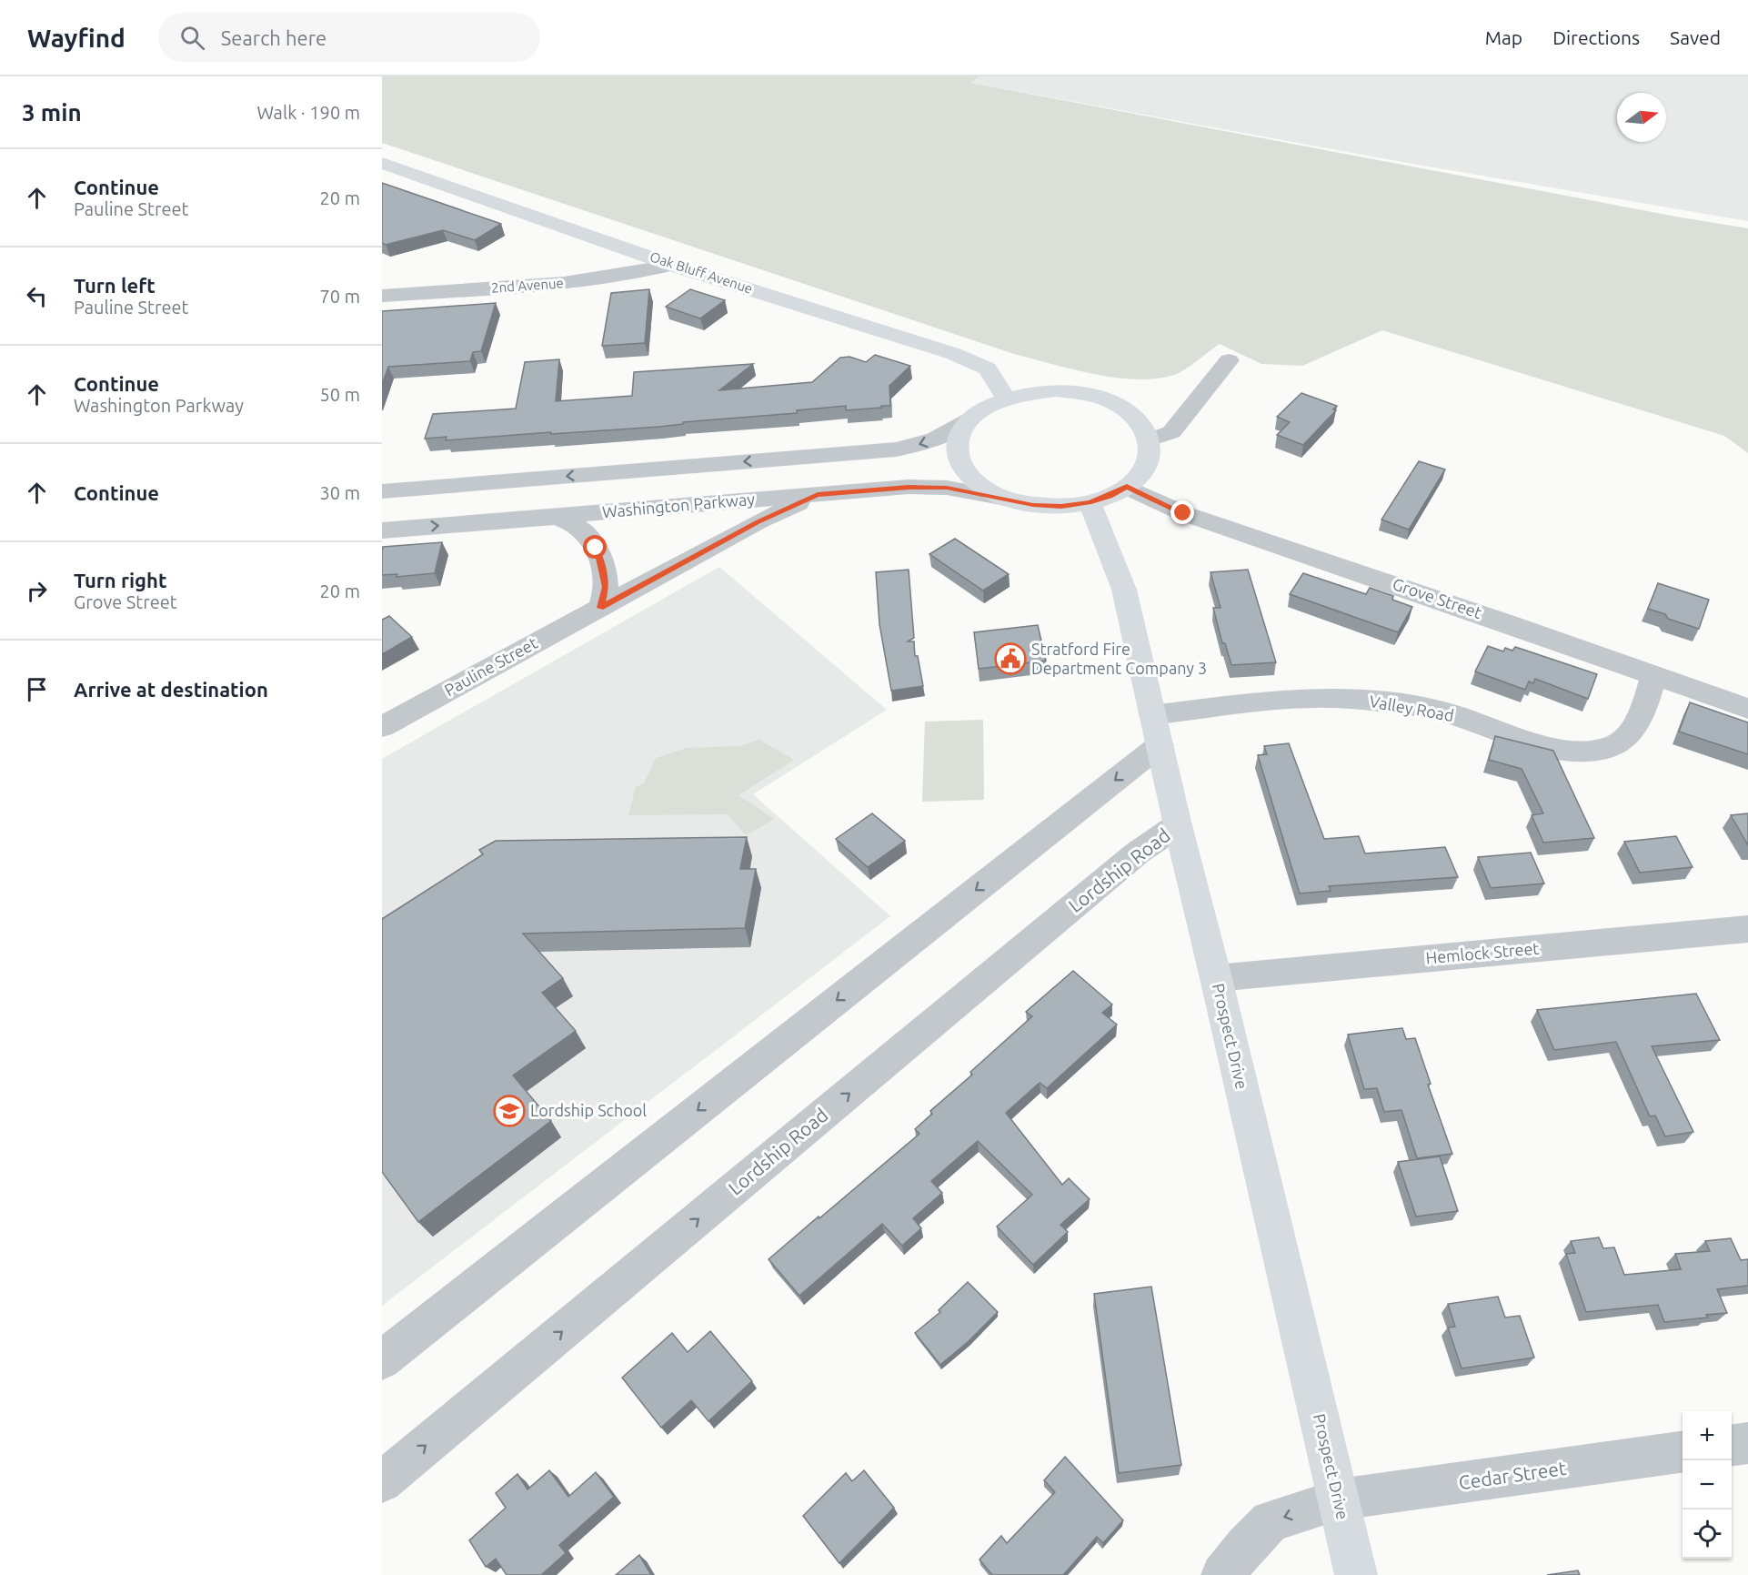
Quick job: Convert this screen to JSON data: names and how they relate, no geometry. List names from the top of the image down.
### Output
{
  "streets": {
    "main road": ["Oak Bluff Avenue", "Prospect Drive"],
    "street": [
      "2nd Avenue",
      "Washington Parkway",
      "Grove Street",
      "Pauline Street",
      "Valley Road",
      "Lordship Road",
      "Hemlock Street",
      "Cedar Street"
    ]
  },
  "crossings": [
    ["Oak Bluff Avenue", "2nd Avenue"],
    ["Oak Bluff Avenue", "Washington Parkway"],
    ["Oak Bluff Avenue", "Grove Street"],
    ["Oak Bluff Avenue", "Prospect Drive"],
    ["Washington Parkway", "Grove Street"],
    ["Washington Parkway", "Pauline Street"],
    ["Washington Parkway", "Prospect Drive"],
    ["Grove Street", "Valley Road"],
    ["Grove Street", "Prospect Drive"],
    ["Valley Road", "Prospect Drive"],
    ["Lordship Road", "Prospect Drive"],
    ["Hemlock Street", "Prospect Drive"],
    ["Prospect Drive", "Cedar Street"]
  ],
  "places": {
    "public building": ["Stratford Fire Department Company 3"],
    "school or university": ["Lordship School"]
  },
  "north": "right",
  "page": {
    "header": "Wayfind",
    "search": "Search here",
    "nav": ["Map", "Directions", "Saved"],
    "heading": ["3 min", "Walk · 190 m"],
    "list": [
      ["Continue", "Pauline Street", "20 m"],
      ["Turn left", "Pauline Street", "70 m"],
      ["Continue", "Washington Parkway", "50 m"],
      ["Continue", "30 m"],
      ["Turn right", "Grove Street", "20 m"],
      "Arrive at destination"
    ],
    "map_buttons": ["+", "−"]
  }
}
